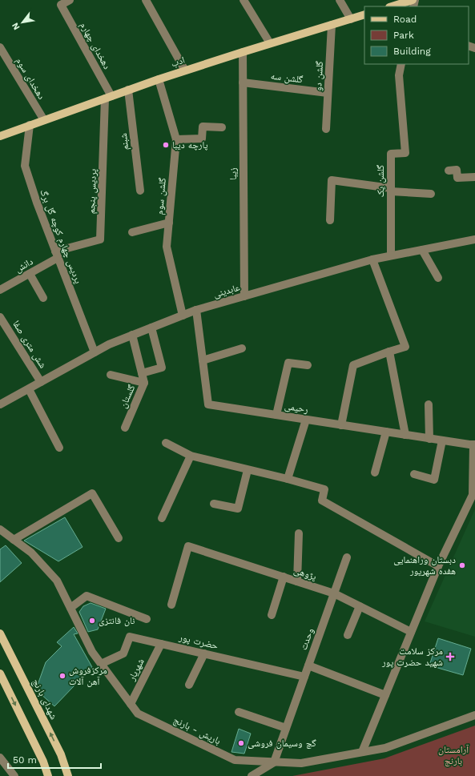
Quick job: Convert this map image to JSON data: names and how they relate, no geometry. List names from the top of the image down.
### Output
{
  "streets": {
    "main road": ["ادب", "شهدای بارنج"],
    "street": [
      "دهخدای چهارم",
      "گلشن دو",
      "گلشن سه",
      "دهخدای سوم",
      "شبنم",
      "زیبا",
      "گلشن یک",
      "پردیس پنجم",
      "گلشن سوم",
      "پردیس چهارم کوچه گل برگ",
      "دانش",
      "عابدینی",
      "شش متری صفا",
      "گلستان",
      "رحیمی",
      "پژوهی",
      "وحدت",
      "حضرت پور",
      "شهریار",
      "باریش - بارنج"
    ]
  },
  "crossings": [
    ["دهخدای چهارم", "ادب"],
    ["دهخدای چهارم", "پردیس پنجم"],
    ["ادب", "گلشن دو"],
    ["ادب", "دهخدای سوم"],
    ["ادب", "شبنم"],
    ["ادب", "زیبا"],
    ["ادب", "پردیس پنجم"],
    ["ادب", "گلشن سوم"],
    ["ادب", "پردیس چهارم کوچه گل برگ"],
    ["گلشن دو", "گلشن سه"],
    ["گلشن سه", "زیبا"],
    ["زیبا", "عابدینی"],
    ["گلشن یک", "عابدینی"],
    ["پردیس پنجم", "پردیس چهارم کوچه گل برگ"],
    ["پردیس پنجم", "دانش"],
    ["گلشن سوم", "عابدینی"],
    ["پردیس چهارم کوچه گل برگ", "دانش"],
    ["پردیس چهارم کوچه گل برگ", "عابدینی"],
    ["عابدینی", "شش متری صفا"],
    ["عابدینی", "گلستان"],
    ["عابدینی", "رحیمی"],
    ["پژوهی", "وحدت"],
    ["وحدت", "حضرت پور"],
    ["وحدت", "باریش - بارنج"],
    ["حضرت پور", "شهریار"],
    ["حضرت پور", "باریش - بارنج"],
    ["شهریار", "باریش - بارنج"]
  ],
  "parks": ["آرامستان بارنج"],
  "places": {
    "other": [
      "پارچه دیبا",
      "دبستان وراهنمایی هفده شهریور",
      "نان فانتزی",
      "مرکزفروش آهن آلات",
      "گچ وسیمان فروشی"
    ],
    "health": ["مرکز سلامت شهید حضرت پور"]
  },
  "legend": ["Road", "Park", "Building"],
  "scale_bar": "50 m",
  "north": "bottom left"
}
